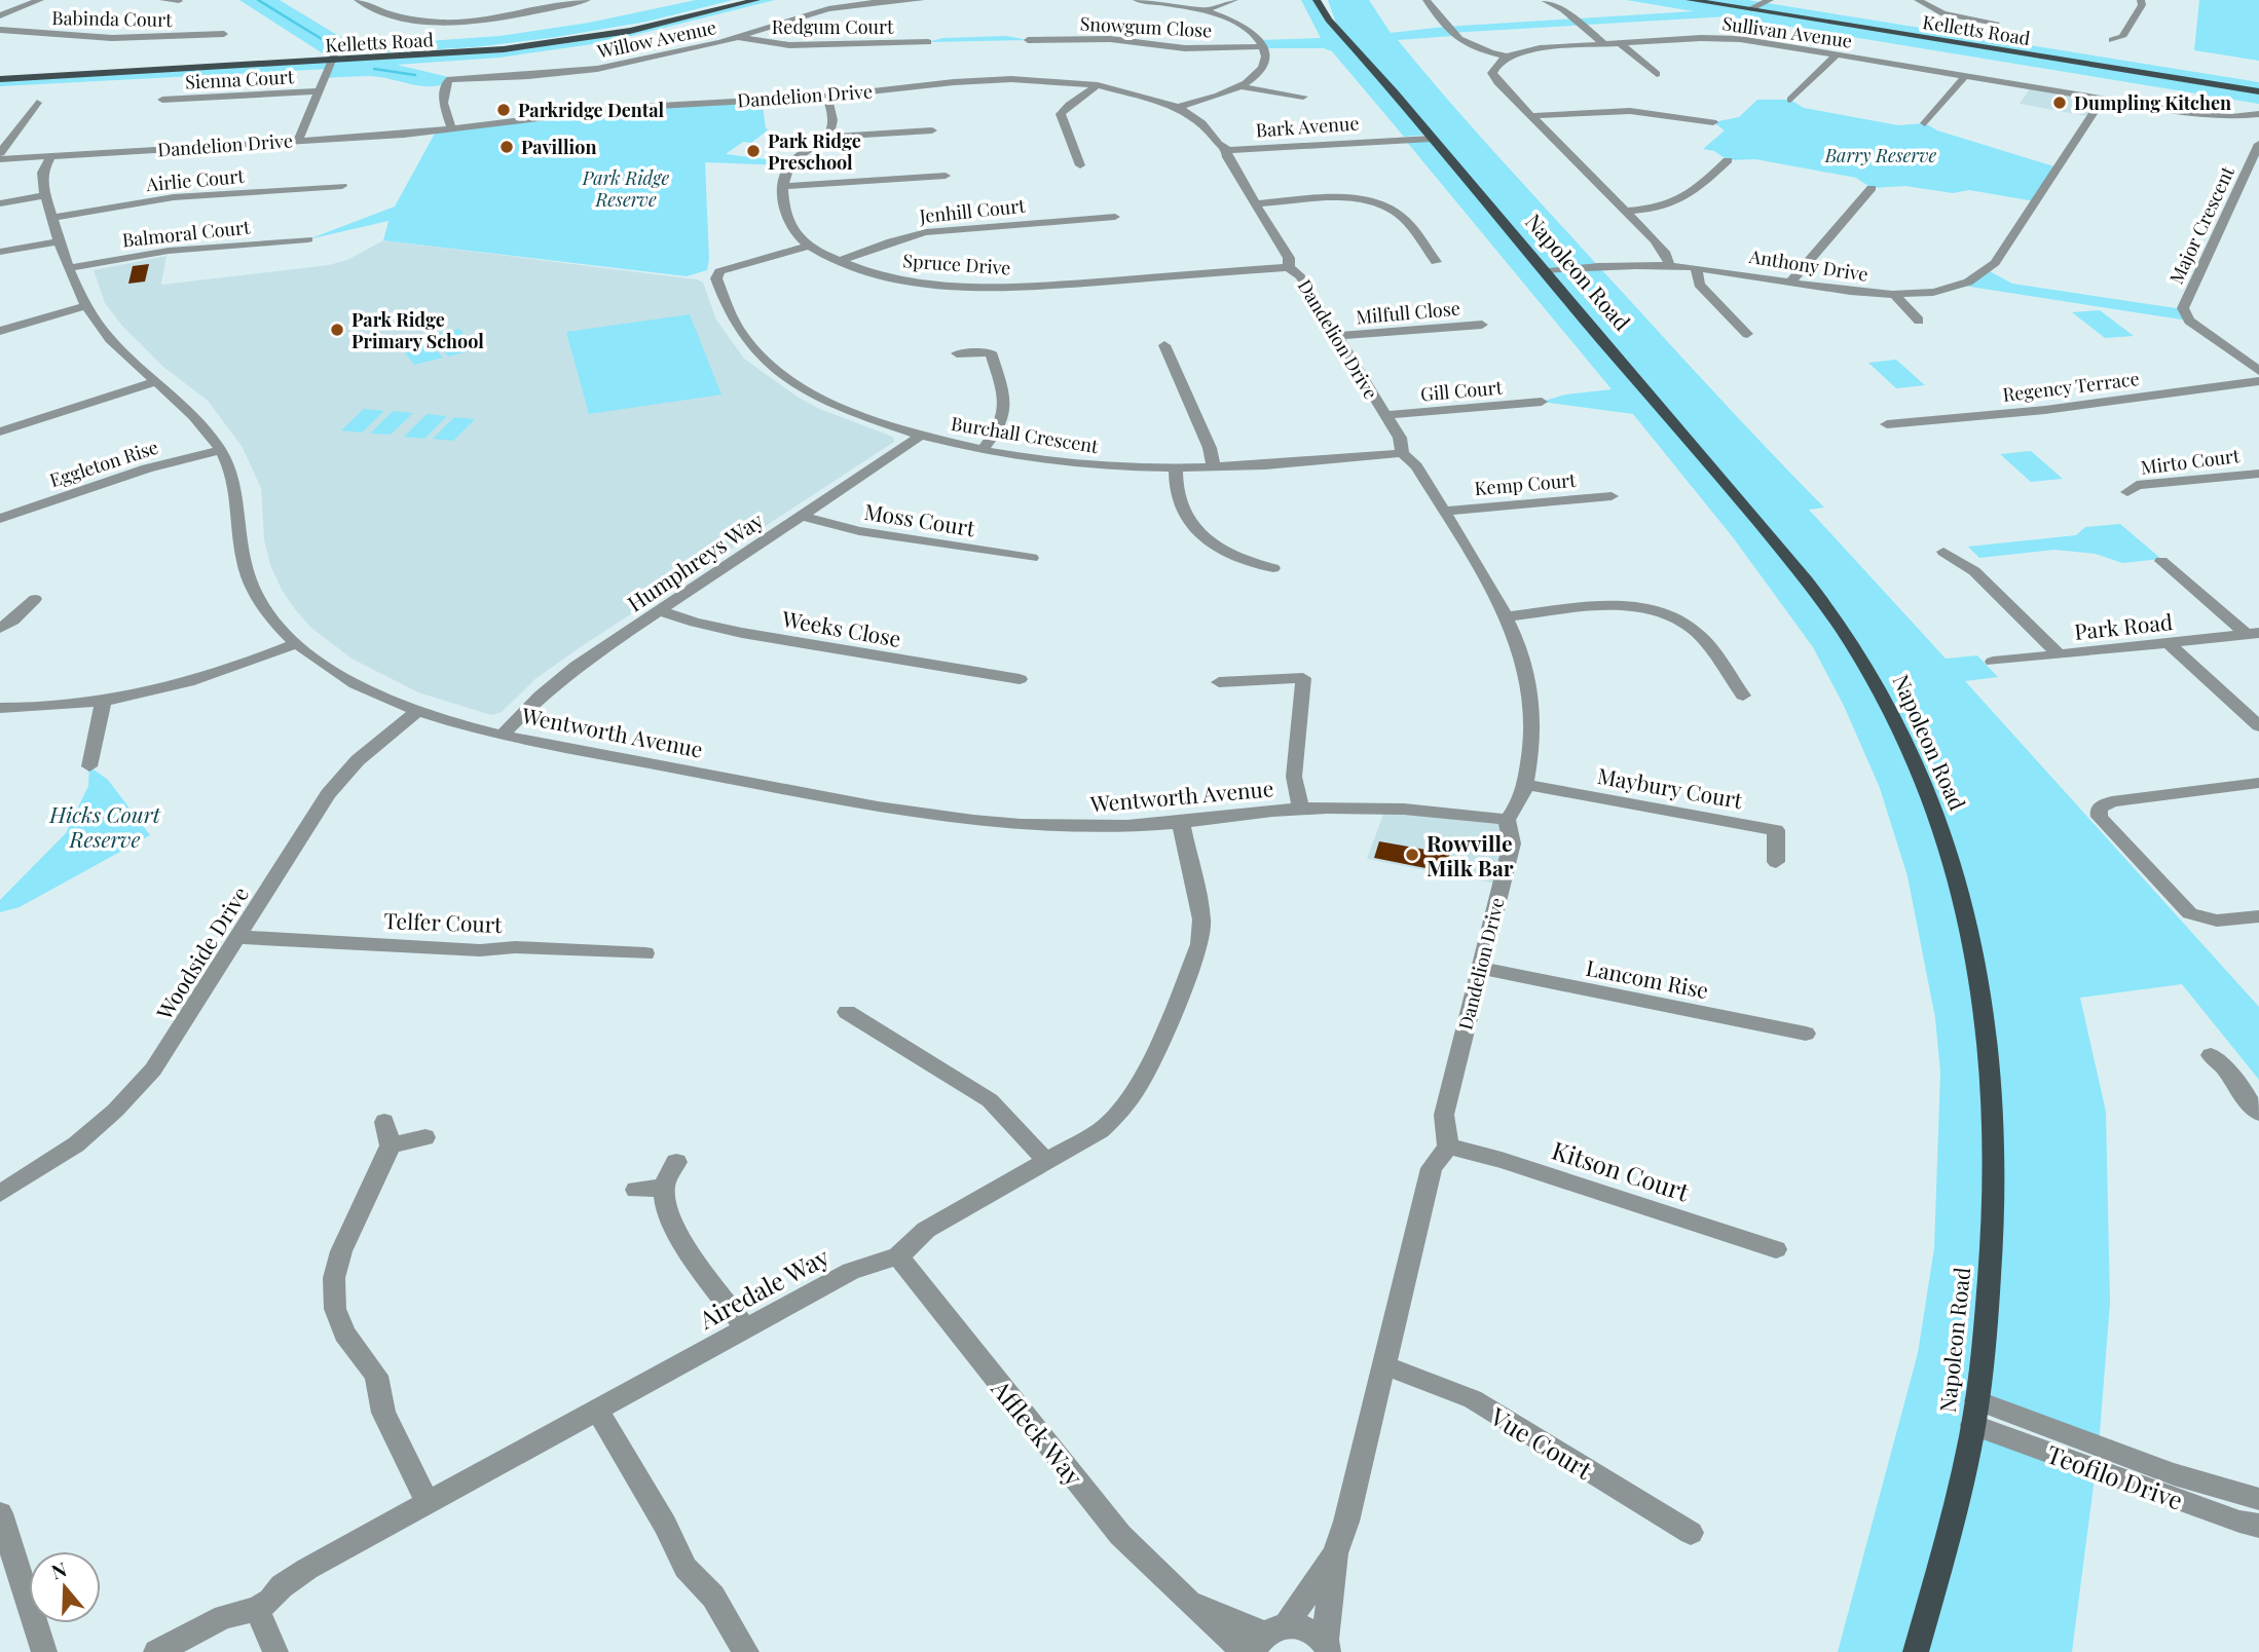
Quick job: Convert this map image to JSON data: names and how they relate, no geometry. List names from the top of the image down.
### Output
{
  "streets": {
    "main road": ["Kelletts Road", "Napoleon Road"],
    "street": [
      "Babinda Court",
      "Redgum Court",
      "Snowgum Close",
      "Sullivan Avenue",
      "Willow Avenue",
      "Sienna Court",
      "Dandelion Drive",
      "Bark Avenue",
      "Airlie Court",
      "Jenhill Court",
      "Major Crescent",
      "Balmoral Court",
      "Spruce Drive",
      "Anthony Drive",
      "Milfull Close",
      "Regency Terrace",
      "Gill Court",
      "Burchall Crescent",
      "Mirto Court",
      "Eggleton Rise",
      "Kemp Court",
      "Moss Court",
      "Humphreys Way",
      "Park Road",
      "Weeks Close",
      "Wentworth Avenue",
      "Maybury Court",
      "Telfer Court",
      "Woodside Drive",
      "Lancom Rise",
      "Kitson Court",
      "Airedale Way",
      "Affleck Way",
      "Vue Court",
      "Teofilo Drive"
    ]
  },
  "crossings": [
    ["Redgum Court", "Willow Avenue"],
    ["Sullivan Avenue", "Anthony Drive"],
    ["Willow Avenue", "Dandelion Drive"],
    ["Dandelion Drive", "Bark Avenue"],
    ["Dandelion Drive", "Spruce Drive"],
    ["Dandelion Drive", "Milfull Close"],
    ["Dandelion Drive", "Gill Court"],
    ["Dandelion Drive", "Burchall Crescent"],
    ["Dandelion Drive", "Kemp Court"],
    ["Dandelion Drive", "Wentworth Avenue"],
    ["Dandelion Drive", "Maybury Court"],
    ["Dandelion Drive", "Lancom Rise"],
    ["Dandelion Drive", "Kitson Court"],
    ["Bark Avenue", "Napoleon Road"],
    ["Airlie Court", "Wentworth Avenue"],
    ["Jenhill Court", "Spruce Drive"],
    ["Balmoral Court", "Wentworth Avenue"],
    ["Spruce Drive", "Burchall Crescent"],
    ["Anthony Drive", "Napoleon Road"],
    ["Napoleon Road", "Teofilo Drive"],
    ["Burchall Crescent", "Humphreys Way"],
    ["Eggleton Rise", "Wentworth Avenue"],
    ["Moss Court", "Humphreys Way"],
    ["Humphreys Way", "Weeks Close"],
    ["Humphreys Way", "Wentworth Avenue"],
    ["Wentworth Avenue", "Woodside Drive"],
    ["Wentworth Avenue", "Airedale Way"],
    ["Telfer Court", "Woodside Drive"],
    ["Airedale Way", "Affleck Way"]
  ],
  "parks": ["Barry Reserve", "Park Ridge Reserve", "Hicks Court Reserve"],
  "places": [
    "Dumpling Kitchen",
    "Parkridge Dental",
    "Pavillion",
    "Park Ridge Preschool",
    "Park Ridge Primary School",
    "Rowville Milk Bar"
  ],
  "north": "top"
}
